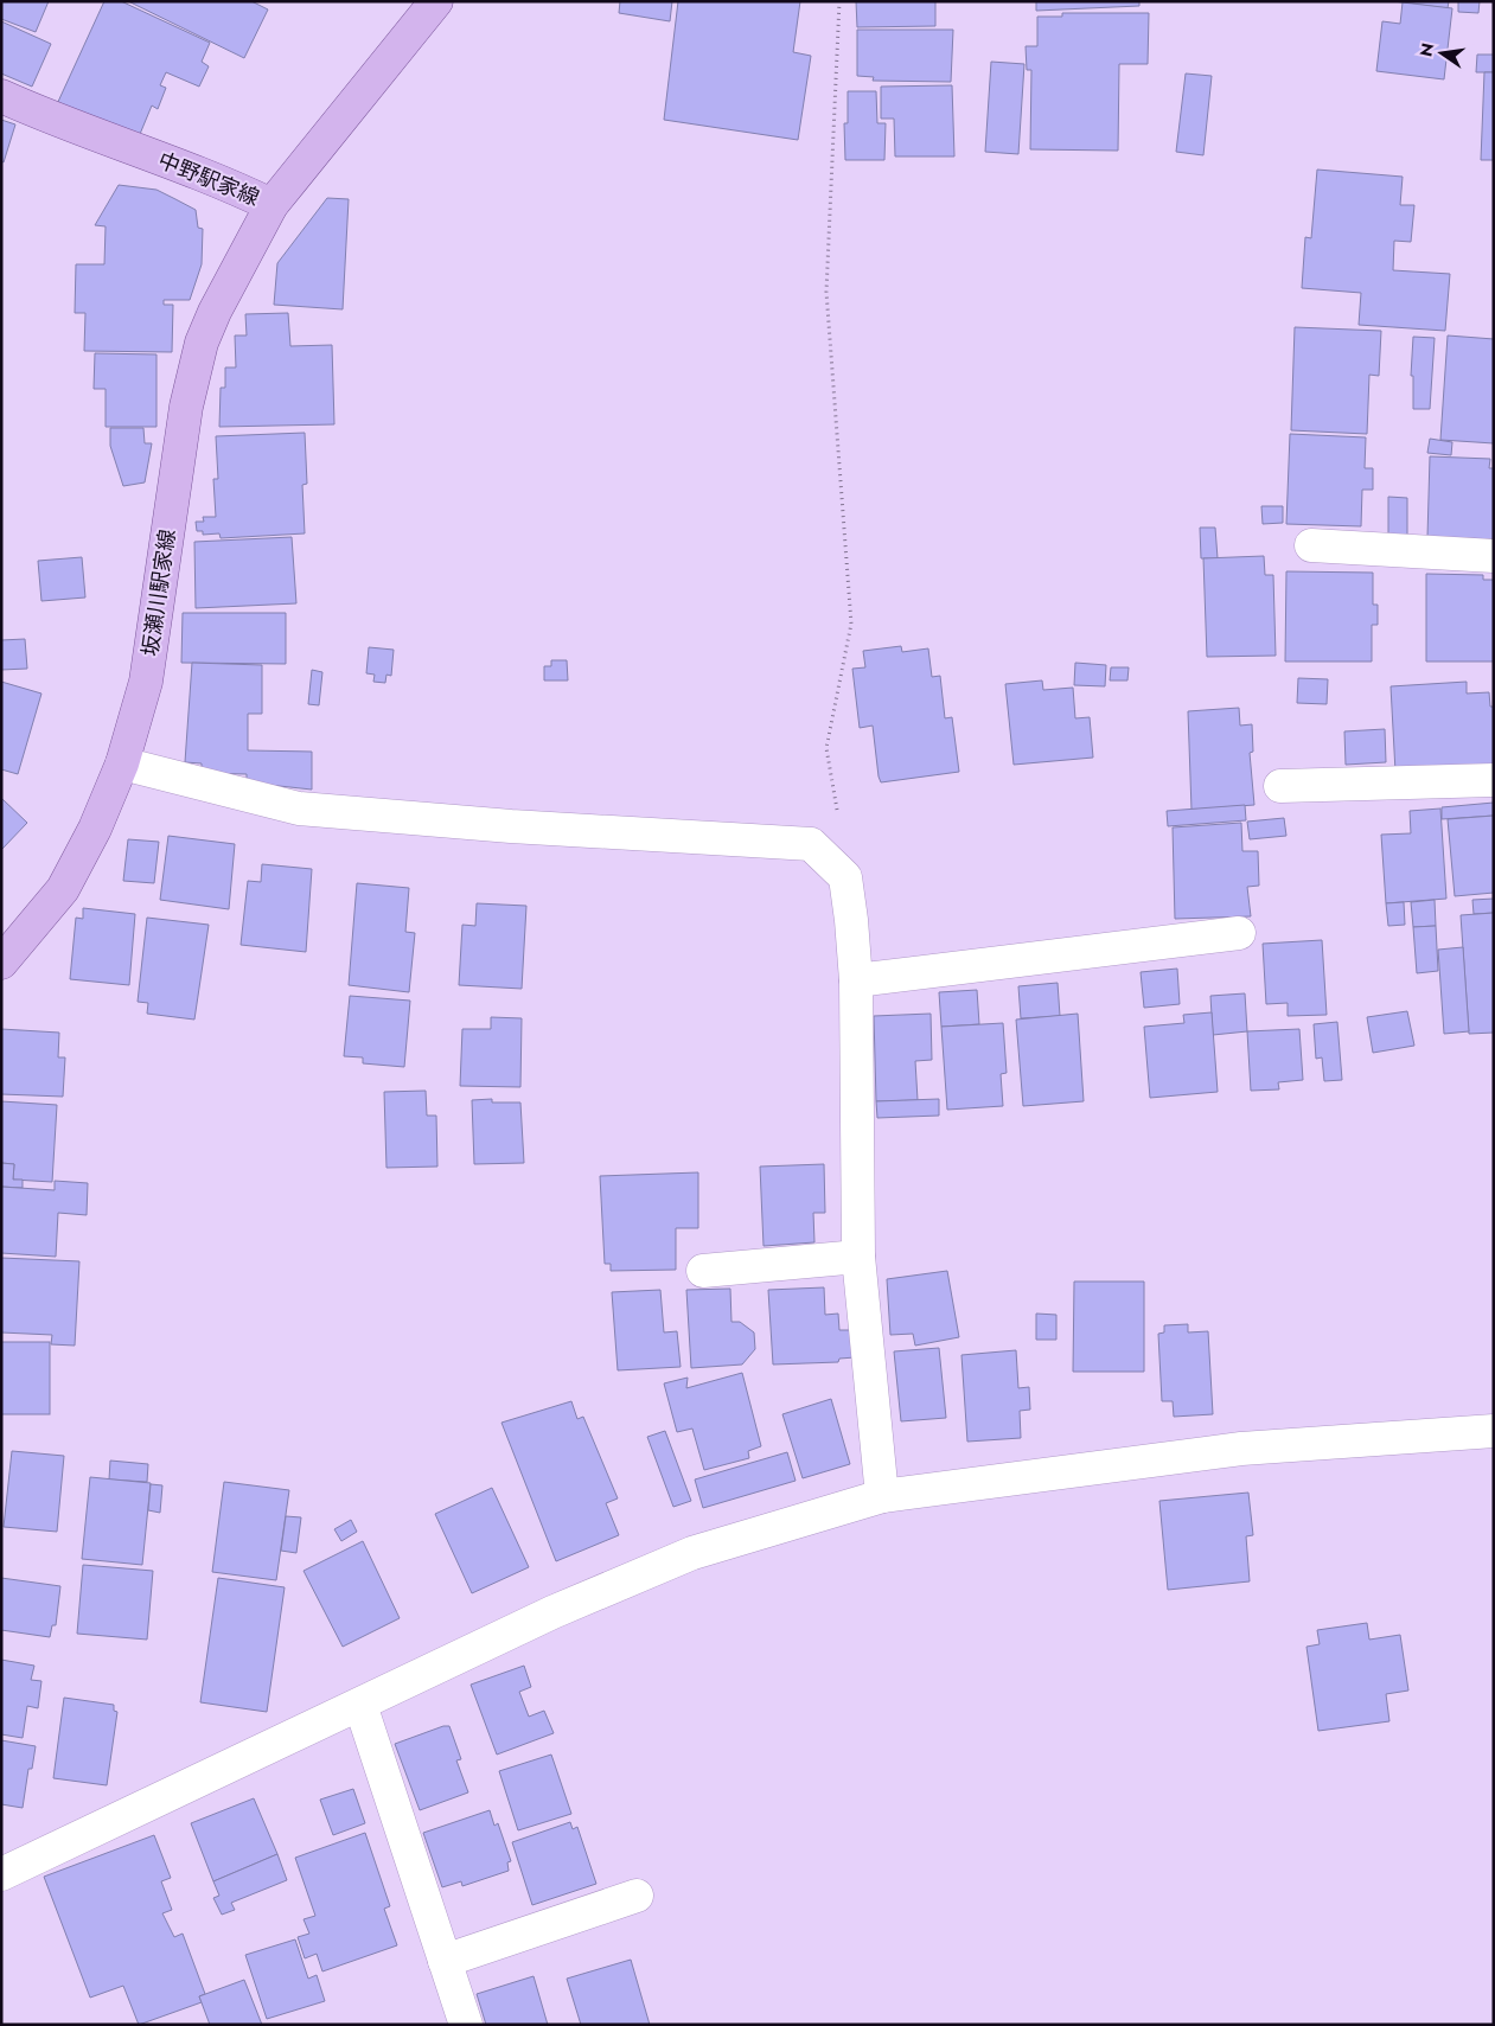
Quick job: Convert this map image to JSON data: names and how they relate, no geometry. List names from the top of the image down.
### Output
{
  "streets": {
    "main road": ["中野駅家線", "坂瀬川駅家線"]
  },
  "crossings": [
    ["中野駅家線", "坂瀬川駅家線"]
  ],
  "north": "left"
}
